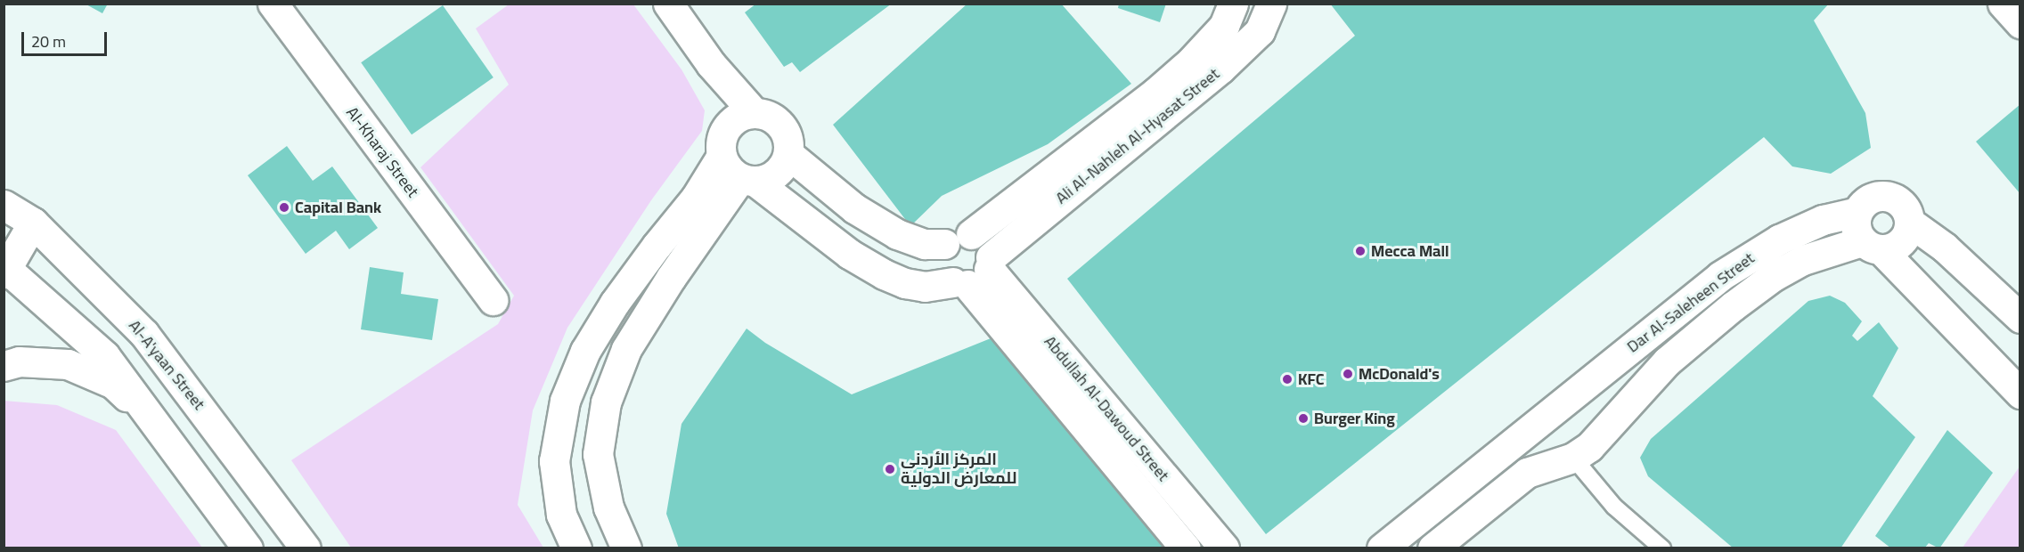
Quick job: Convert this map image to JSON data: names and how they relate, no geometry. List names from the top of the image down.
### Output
{
  "streets": {
    "street": [
      "Ali Al-Nahleh Al-Hyasat Street",
      "Al-Kharaj Street",
      "Dar Al-Saleheen Street",
      "Al-A'yaan Street",
      "Abdullah Al-Dawoud Street"
    ]
  },
  "crossings": [
    ["Ali Al-Nahleh Al-Hyasat Street", "Abdullah Al-Dawoud Street"]
  ],
  "places": [
    "Capital Bank",
    "Mecca Mall",
    "McDonald's",
    "KFC",
    "Burger King",
    "المركز الأردني للمعارض الدولية"
  ],
  "scale_bar": "20 m"
}
